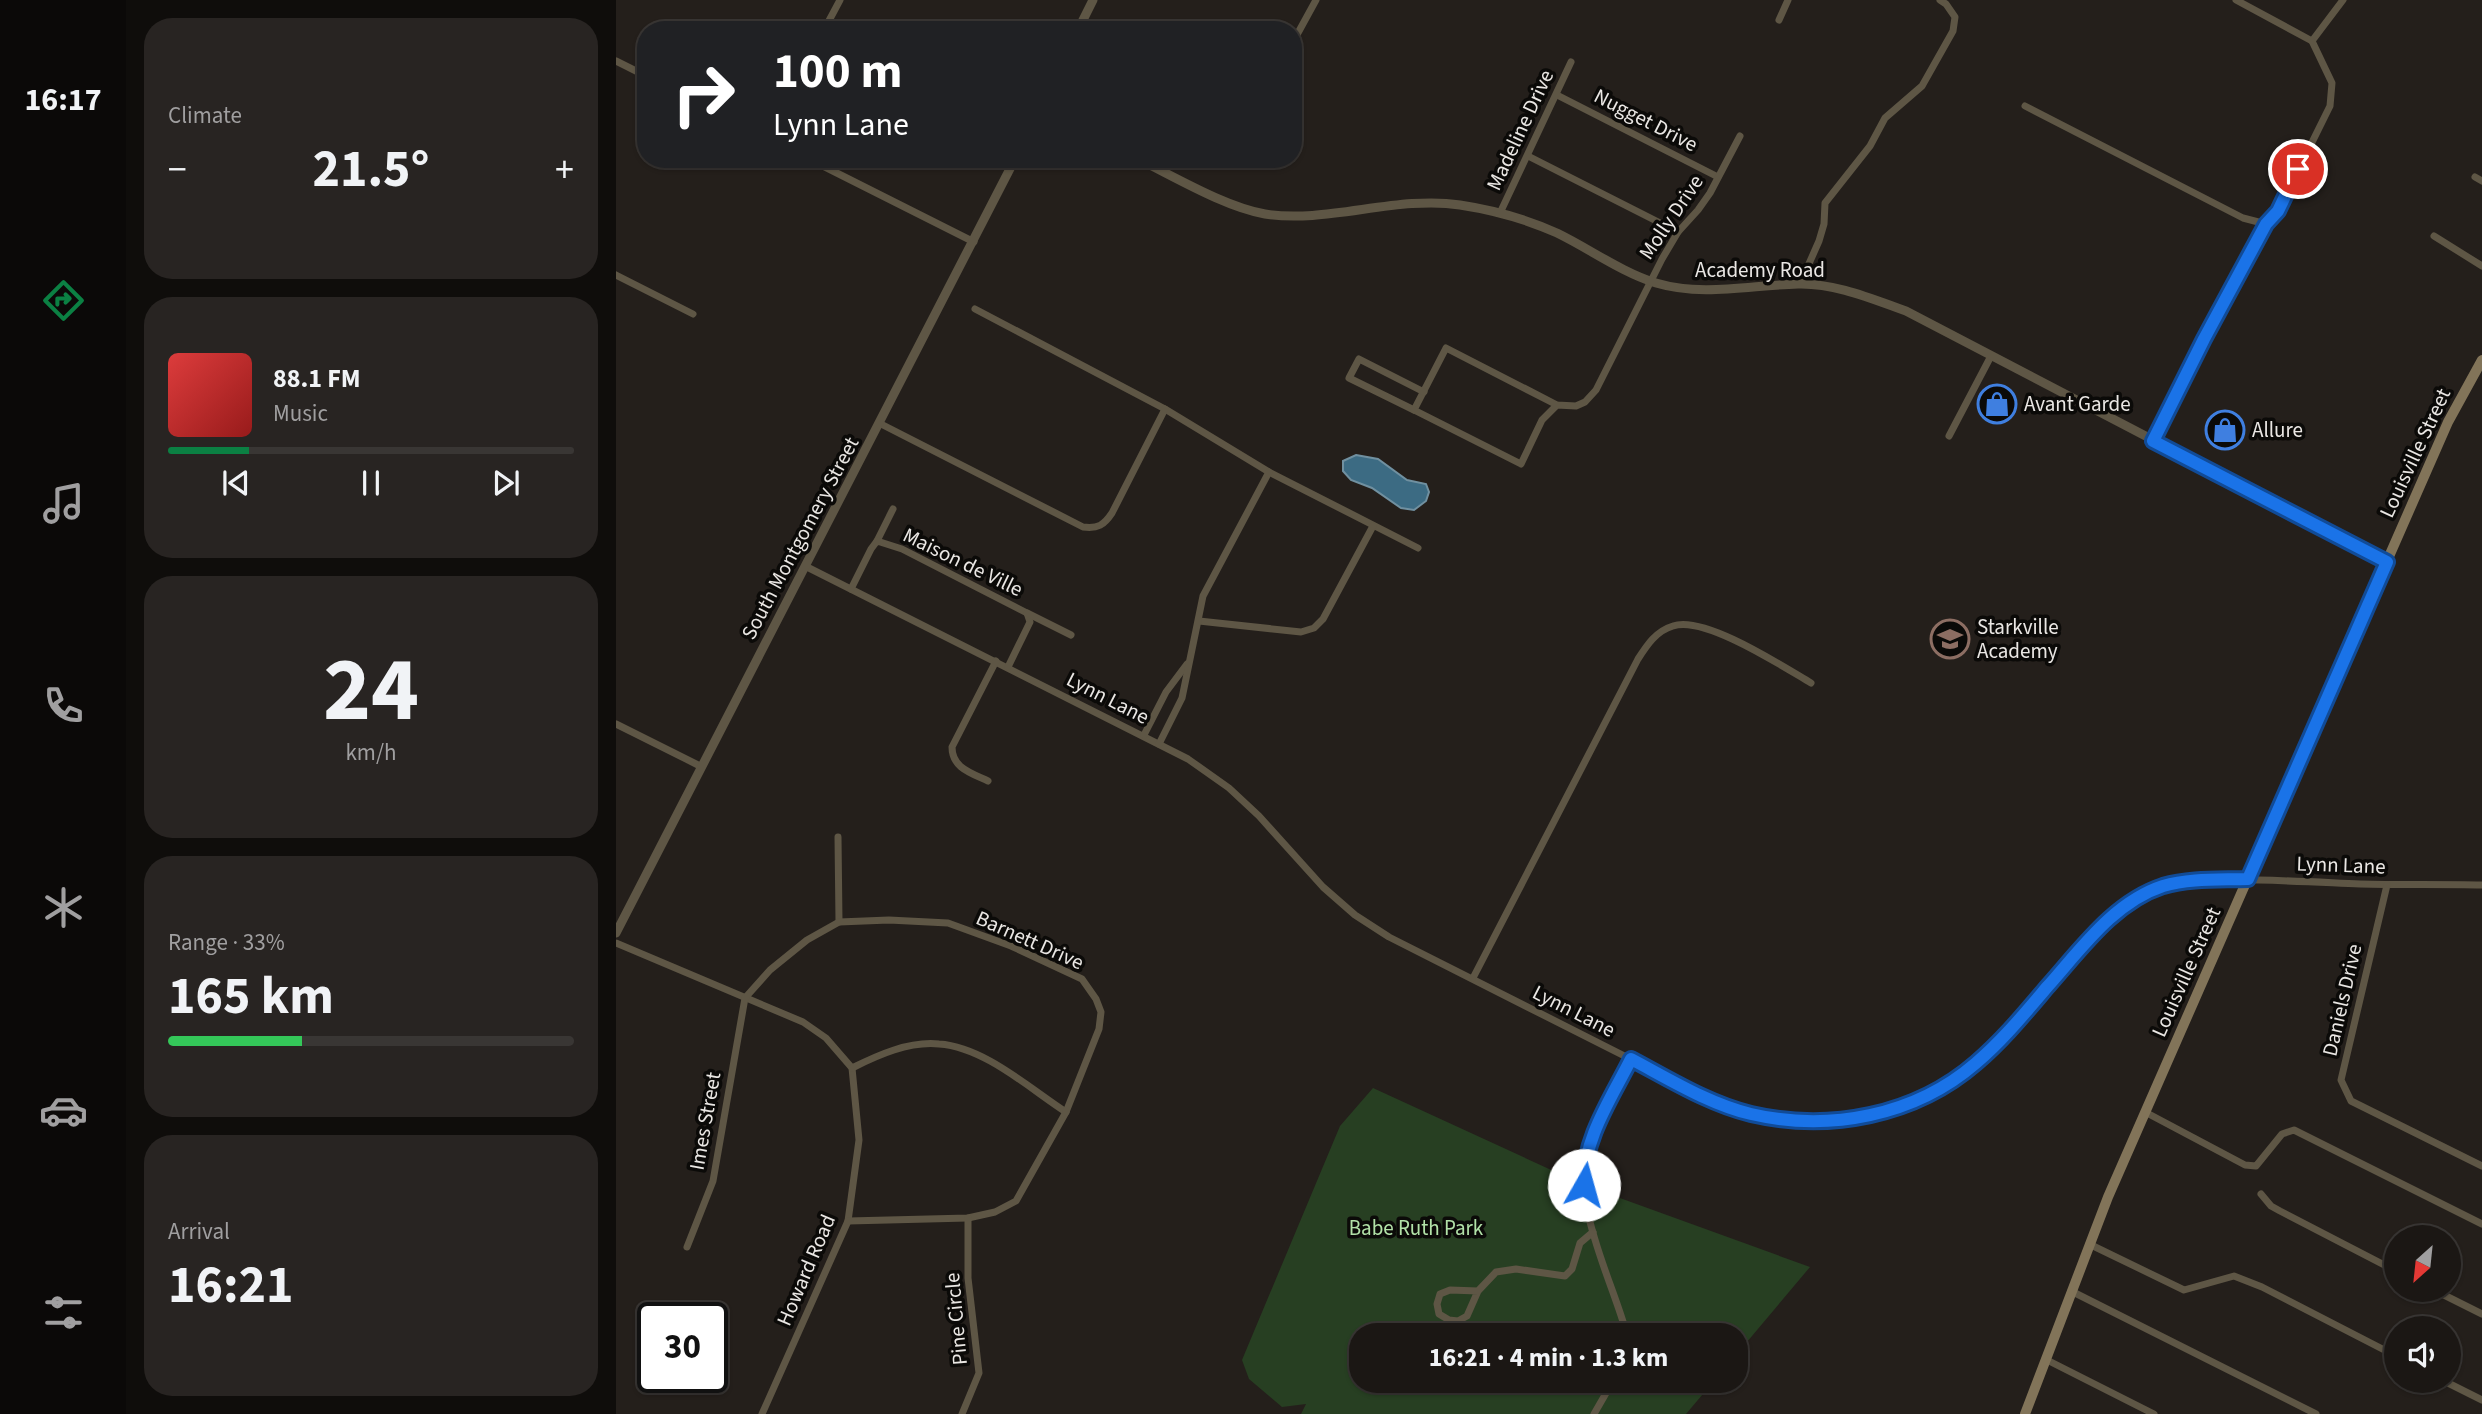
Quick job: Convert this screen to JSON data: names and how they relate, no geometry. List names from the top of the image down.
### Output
{
  "streets": {
    "main road": ["Louisville Street"],
    "street": [
      "Nugget Drive",
      "Madeline Drive",
      "Molly Drive",
      "Academy Road",
      "South Montgomery Street",
      "Maison de Ville",
      "Lynn Lane",
      "Barnett Drive",
      "Daniels Drive",
      "Imes Street",
      "Howard Road",
      "Pine Circle"
    ]
  },
  "crossings": [
    ["Nugget Drive", "Madeline Drive"],
    ["Nugget Drive", "Molly Drive"],
    ["Madeline Drive", "Academy Road"],
    ["Molly Drive", "Academy Road"],
    ["Academy Road", "Louisville Street"],
    ["Louisville Street", "Lynn Lane"],
    ["South Montgomery Street", "Lynn Lane"],
    ["Maison de Ville", "Lynn Lane"],
    ["Lynn Lane", "Daniels Drive"],
    ["Barnett Drive", "Imes Street"],
    ["Barnett Drive", "Howard Road"],
    ["Barnett Drive", "Pine Circle"]
  ],
  "parks": ["Babe Ruth Park"],
  "places": {
    "shop": ["Avant Garde", "Allure"],
    "school or university": ["Starkville Academy"]
  },
  "north": "bottom left",
  "page": {
    "tabs": "16:17",
    "tile": [
      "Climate",
      ["24", "km/h"],
      ["Range · 33%", "165 km"],
      ["Arrival", "16:21"]
    ],
    "turn": ["100 m", "Lynn Lane"],
    "heat": ["−", "21.5°", "+"],
    "song": ["88.1 FM", "Music"],
    "limit": "30",
    "trip": "16:21 · 4 min · 1.3 km"
  }
}
